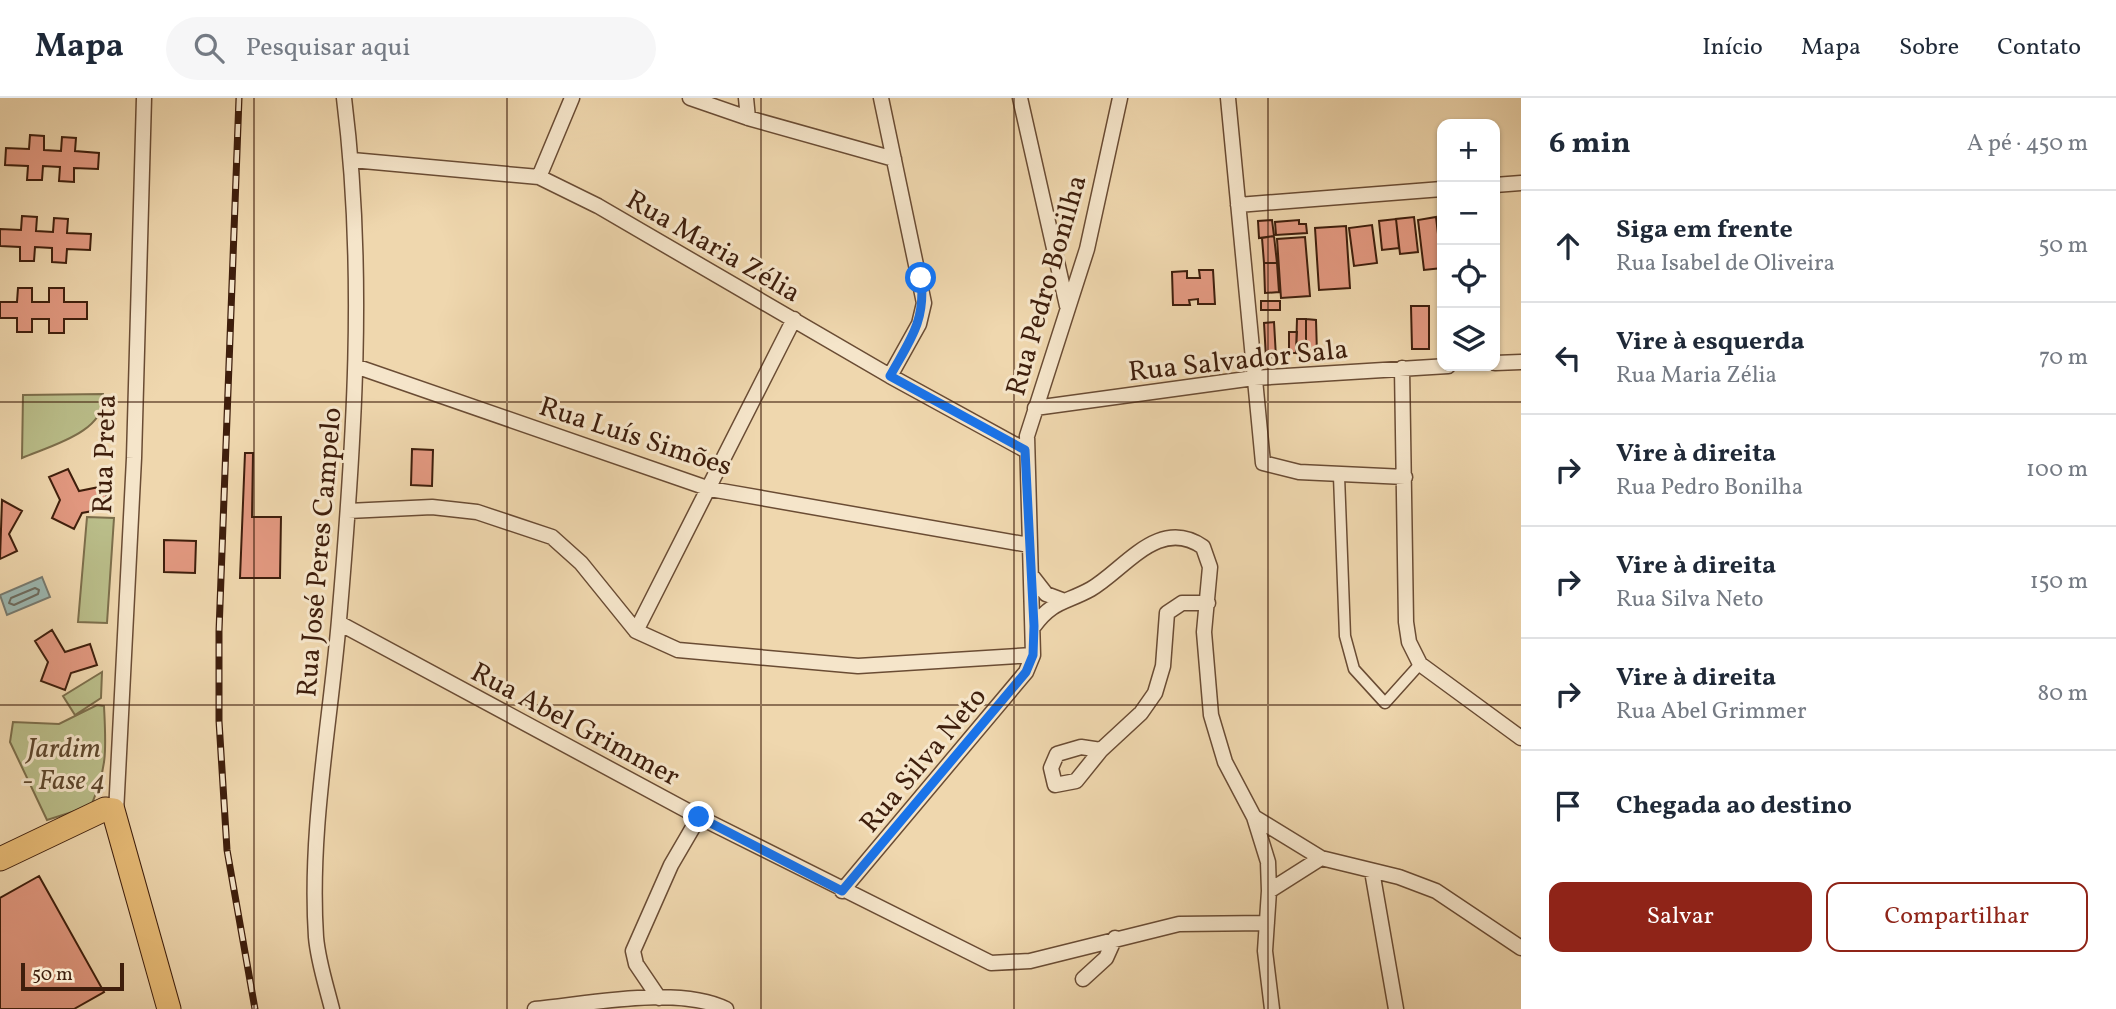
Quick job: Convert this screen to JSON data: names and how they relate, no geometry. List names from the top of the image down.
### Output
{
  "streets": {
    "main road": ["Rua Preta"],
    "street": [
      "Rua Maria Zélia",
      "Rua Pedro Bonilha",
      "Rua Salvador Sala",
      "Rua Luís Simões",
      "Rua José Peres Campelo",
      "Rua Abel Grimmer",
      "Rua Silva Neto"
    ]
  },
  "crossings": [
    ["Rua Maria Zélia", "Rua Pedro Bonilha"],
    ["Rua Maria Zélia", "Rua José Peres Campelo"],
    ["Rua Pedro Bonilha", "Rua Salvador Sala"],
    ["Rua Pedro Bonilha", "Rua Luís Simões"],
    ["Rua Pedro Bonilha", "Rua Silva Neto"],
    ["Rua Luís Simões", "Rua José Peres Campelo"],
    ["Rua José Peres Campelo", "Rua Abel Grimmer"],
    ["Rua Abel Grimmer", "Rua Silva Neto"]
  ],
  "parks": ["Jardim - Fase 4"],
  "scale_bar": "50 m",
  "page": {
    "header": "Mapa",
    "search": "Pesquisar aqui",
    "nav": [
      "Início",
      "Mapa",
      "Sobre",
      "Contato"
    ],
    "heading": ["6 min", "A pé · 450 m"],
    "map_buttons": ["+", "−"],
    "list": [
      ["Siga em frente", "Rua Isabel de Oliveira", "50 m"],
      ["Vire à esquerda", "Rua Maria Zélia", "70 m"],
      ["Vire à direita", "Rua Pedro Bonilha", "100 m"],
      ["Vire à direita", "Rua Silva Neto", "150 m"],
      ["Vire à direita", "Rua Abel Grimmer", "80 m"],
      "Chegada ao destino"
    ],
    "buttons": ["Salvar", "Compartilhar"],
    "scale": "50 m"
  }
}
